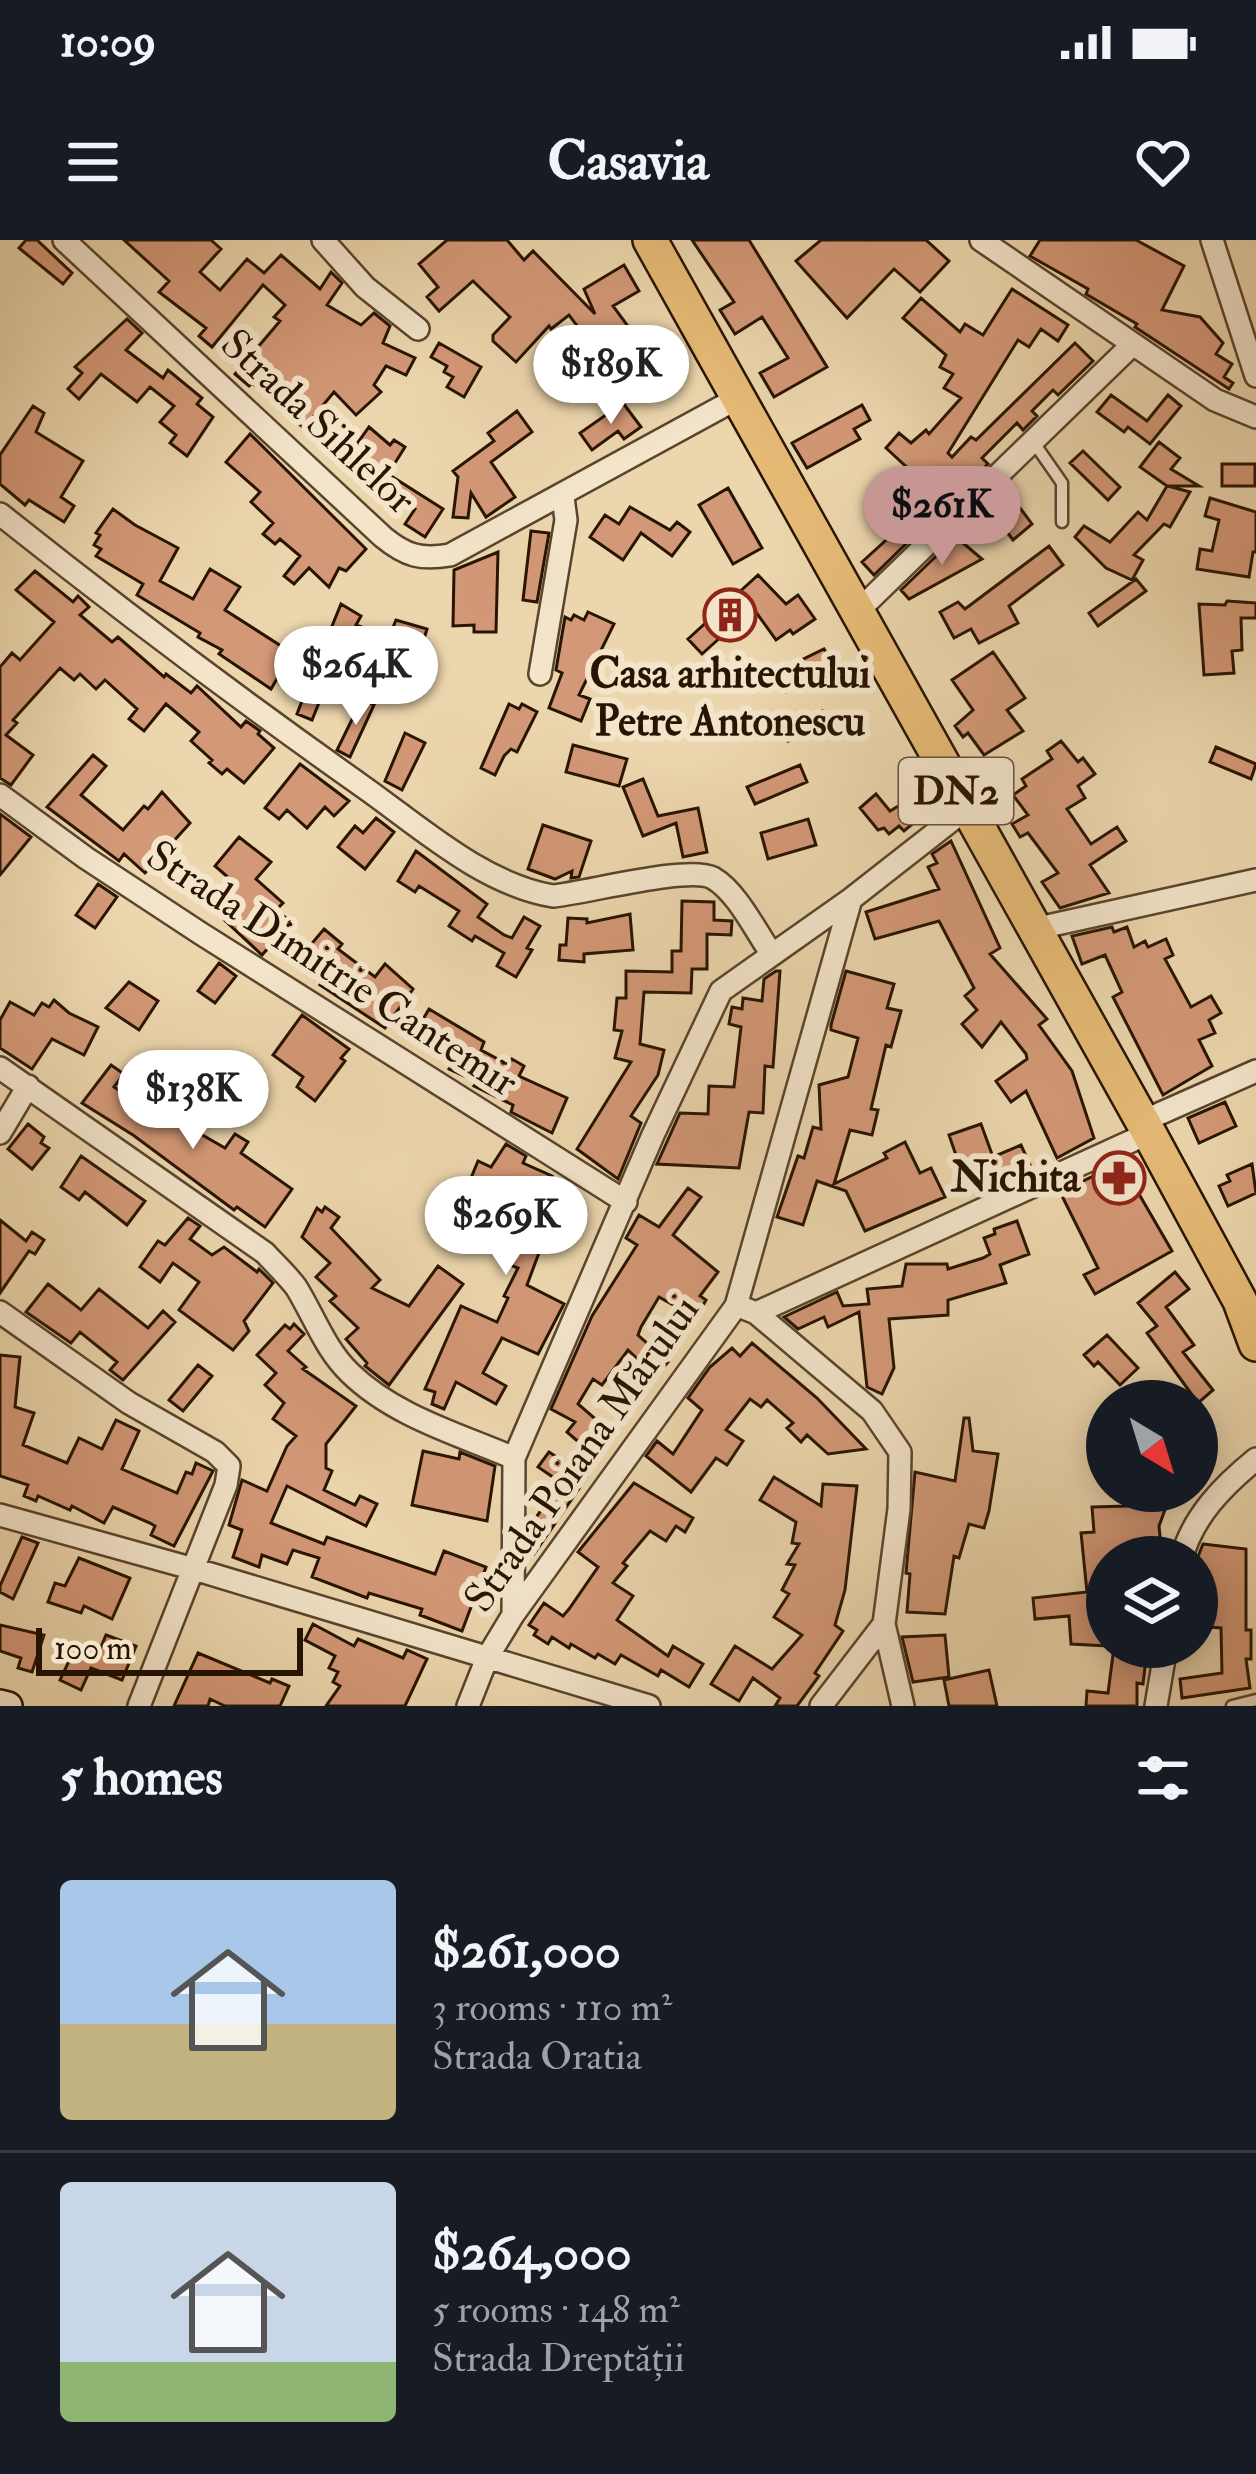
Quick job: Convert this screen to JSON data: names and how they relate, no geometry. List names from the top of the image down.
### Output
{
  "streets": {
    "main road": ["DN2"],
    "street": ["Strada Sihlelor", "Strada Dimitrie Cantemir", "Strada Poiana Mărului"]
  },
  "crossings": [
    ["Strada Sihlelor", "DN2"]
  ],
  "places": {
    "building": ["Casa arhitectului Petre Antonescu"],
    "pharmacy": ["Nichita"]
  },
  "scale_bar": "100 m",
  "north": "bottom right",
  "page": {
    "status": "10:09",
    "header": "Casavia",
    "price": [
      "$189K",
      "$261K",
      "$264K",
      "$138K",
      "$269K"
    ],
    "scale": "100 m",
    "heading": "5 homes",
    "list": [
      {
        "name": "$261,000",
        "note": "3 rooms · 110 m² · Strada Oratia"
      },
      {
        "name": "$264,000",
        "note": "5 rooms · 148 m² · Strada Dreptății"
      }
    ]
  }
}
